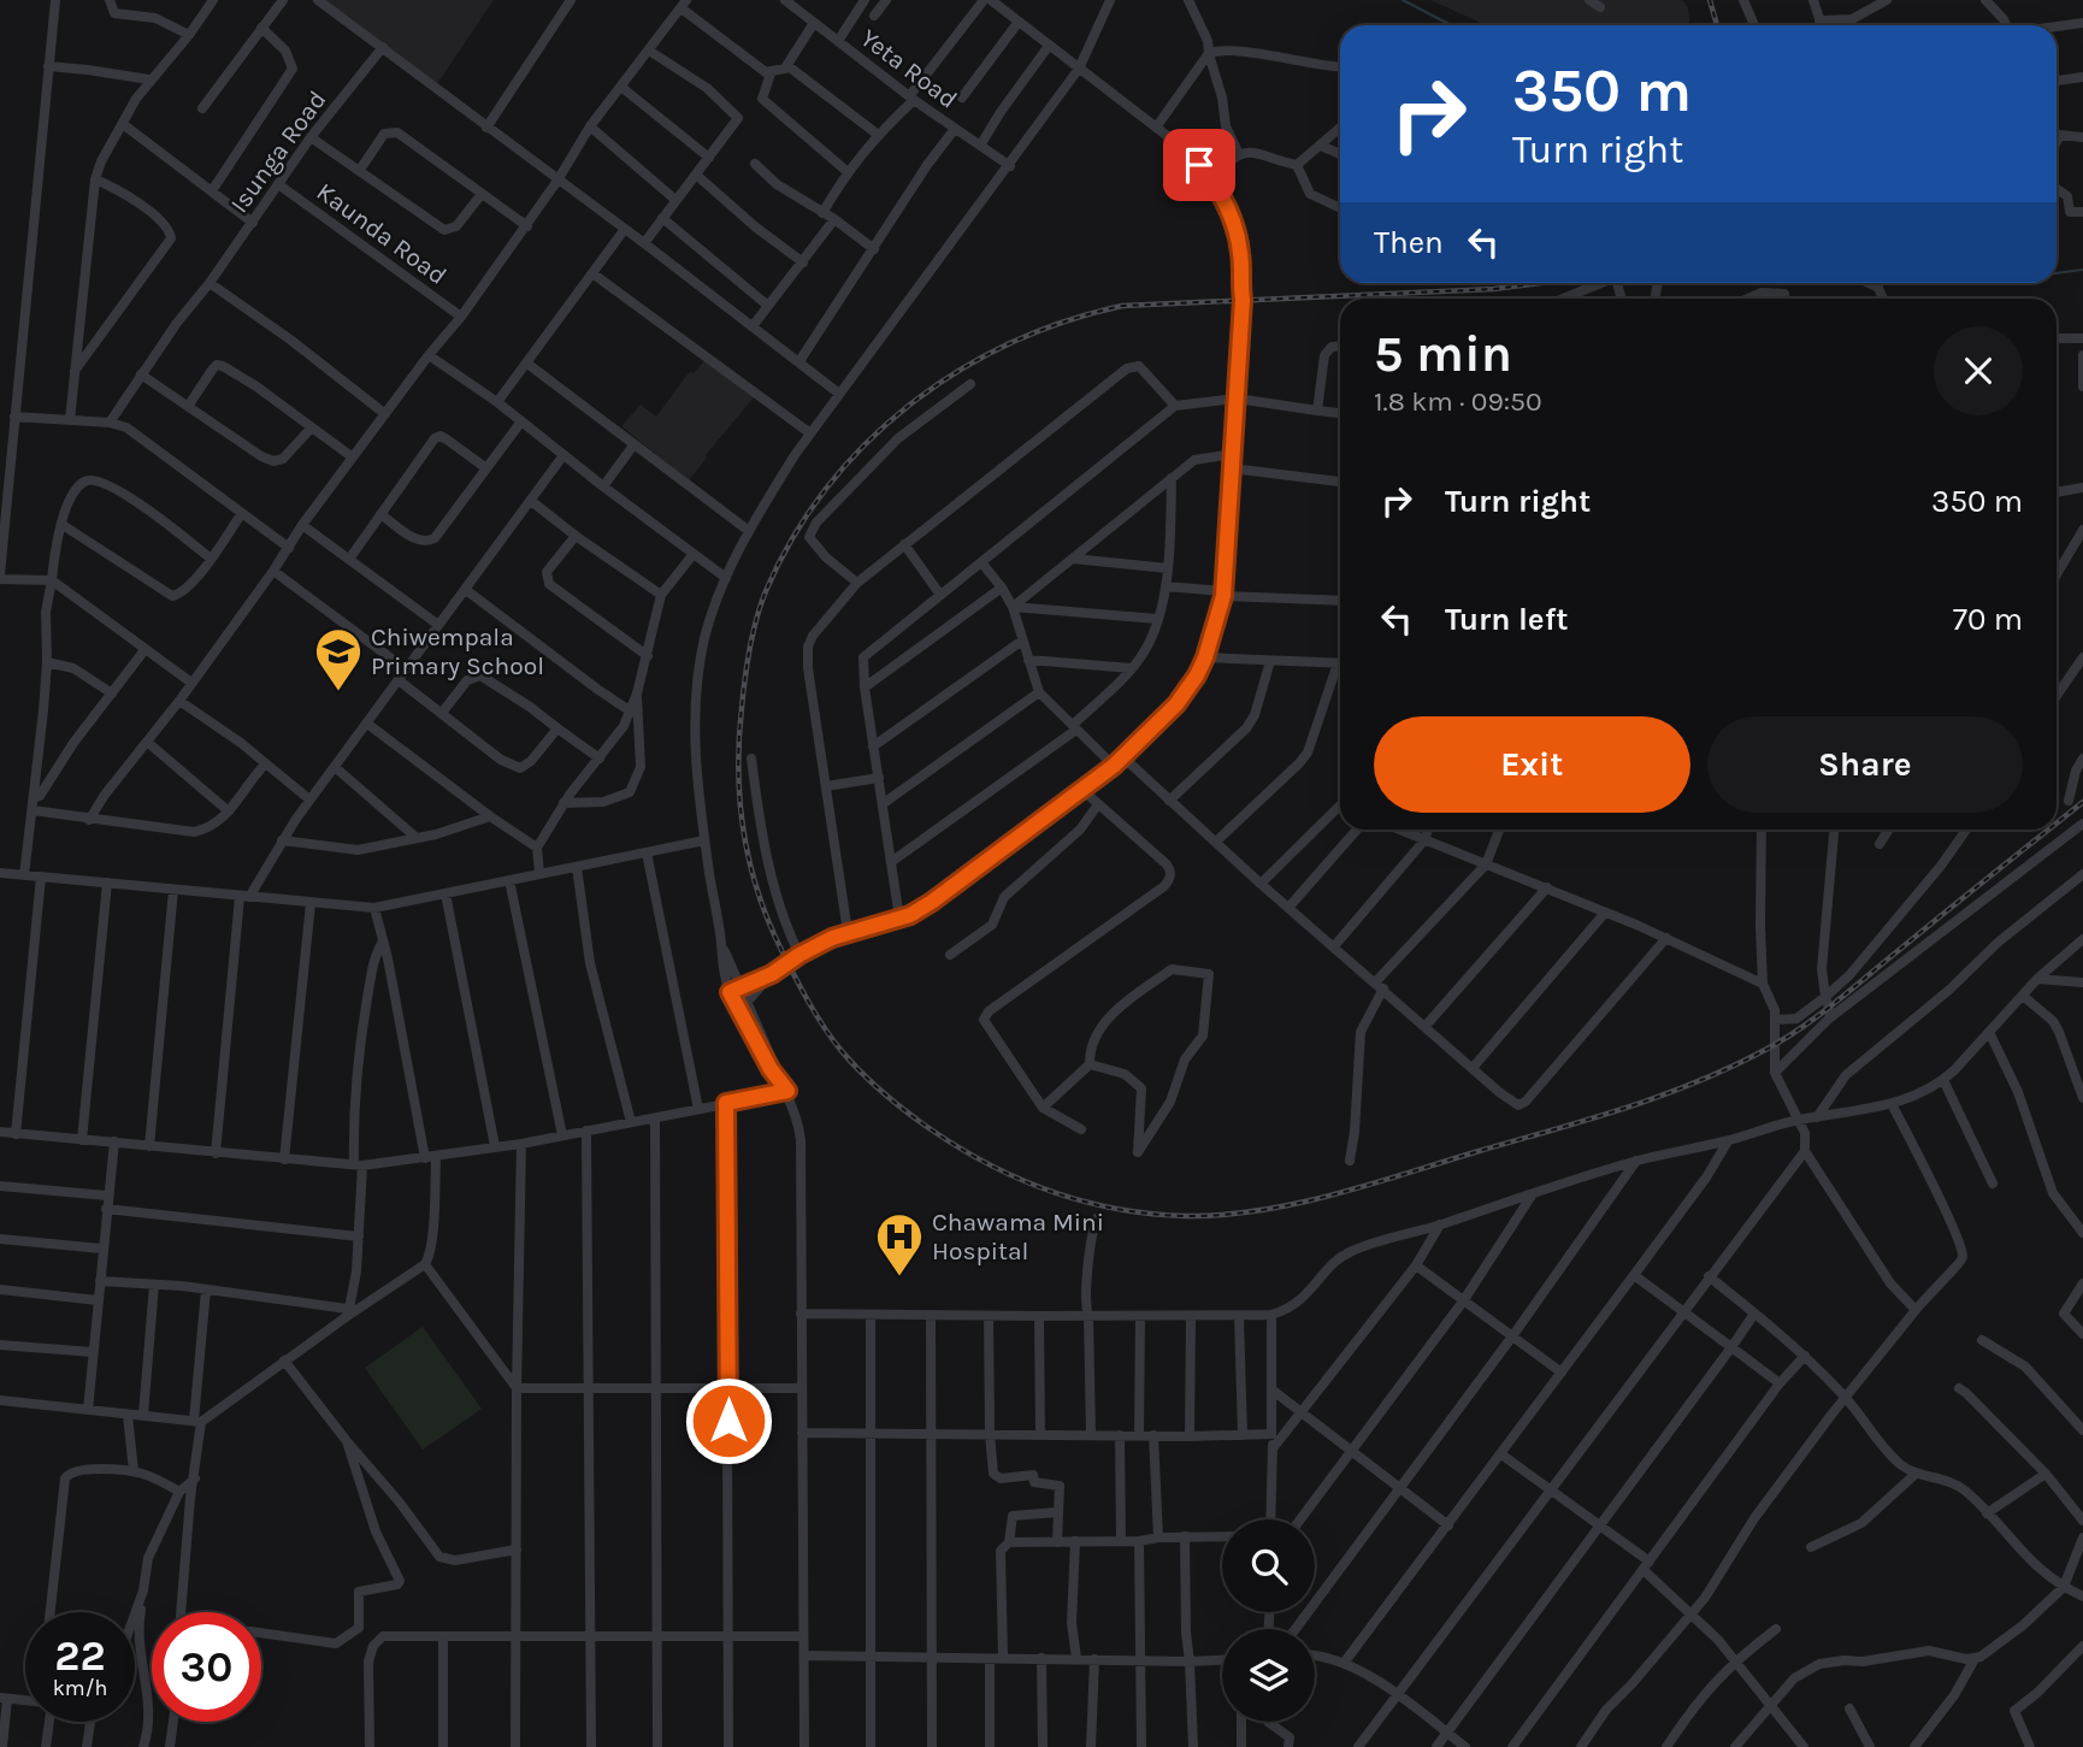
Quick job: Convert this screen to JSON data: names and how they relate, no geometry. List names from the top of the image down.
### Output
{
  "streets": {
    "street": ["Yeta Road", "Isunga Road", "Kaunda Road"]
  },
  "crossings": [
    ["Isunga Road", "Kaunda Road"]
  ],
  "places": {
    "school or university": ["Chiwempala Primary School"],
    "hospital": ["Chawama Mini Hospital"]
  },
  "page": {
    "turn": ["350 m", "Turn right"],
    "then": "Then",
    "heading": ["5 min", "1.8 km · 09:50"],
    "list": [
      {
        "name": "Turn right",
        "value": "350 m"
      },
      {
        "name": "Turn left",
        "value": "70 m"
      }
    ],
    "buttons": ["Exit", "Share"],
    "speed": "22 km/h",
    "limit": "30"
  }
}
